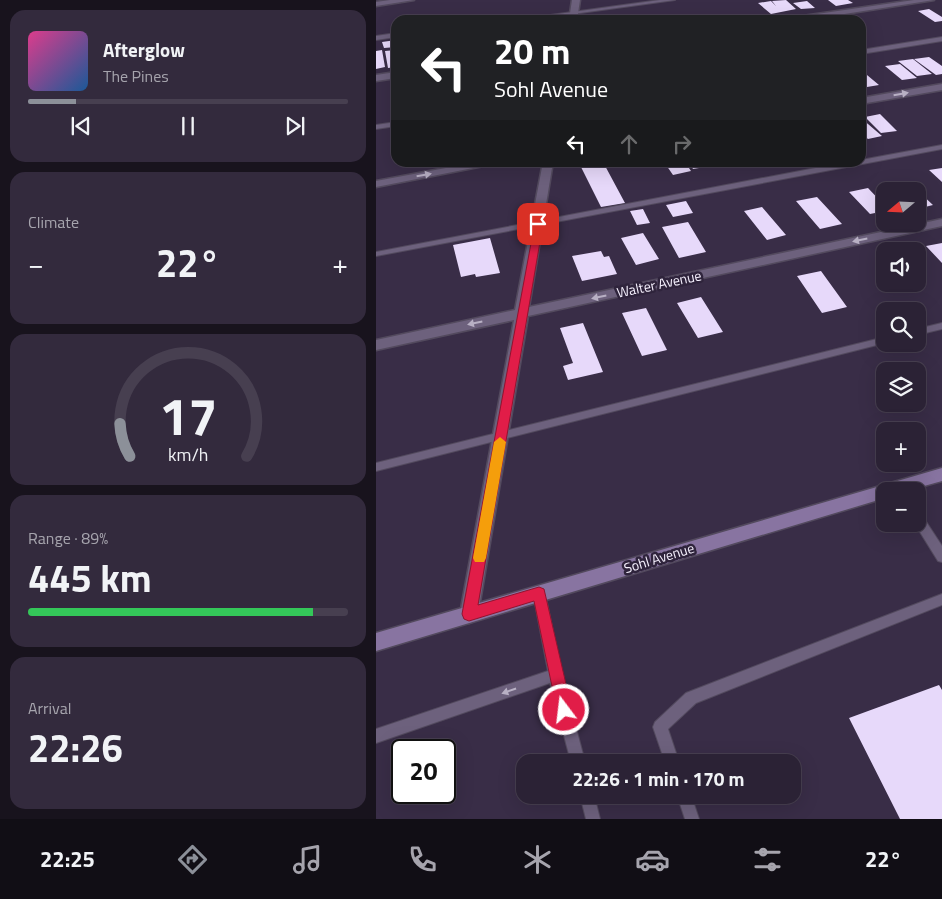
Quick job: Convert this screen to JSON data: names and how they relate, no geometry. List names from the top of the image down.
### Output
{
  "streets": {
    "street": ["Walter Avenue", "Sohl Avenue"]
  },
  "one_way": ["Walter Avenue"],
  "north": "left",
  "page": {
    "turn": ["20 m", "Sohl Avenue"],
    "song": ["Afterglow", "The Pines"],
    "tile": [
      "Climate",
      ["Range · 89%", "445 km"],
      ["Arrival", "22:26"]
    ],
    "map_buttons": ["+", "−"],
    "heat": ["−", "22°", "+"],
    "limit": "20",
    "trip": "22:26 · 1 min · 170 m",
    "tabs": ["22:25", "22°"],
    "gauge": ["17", "km/h"]
  }
}
